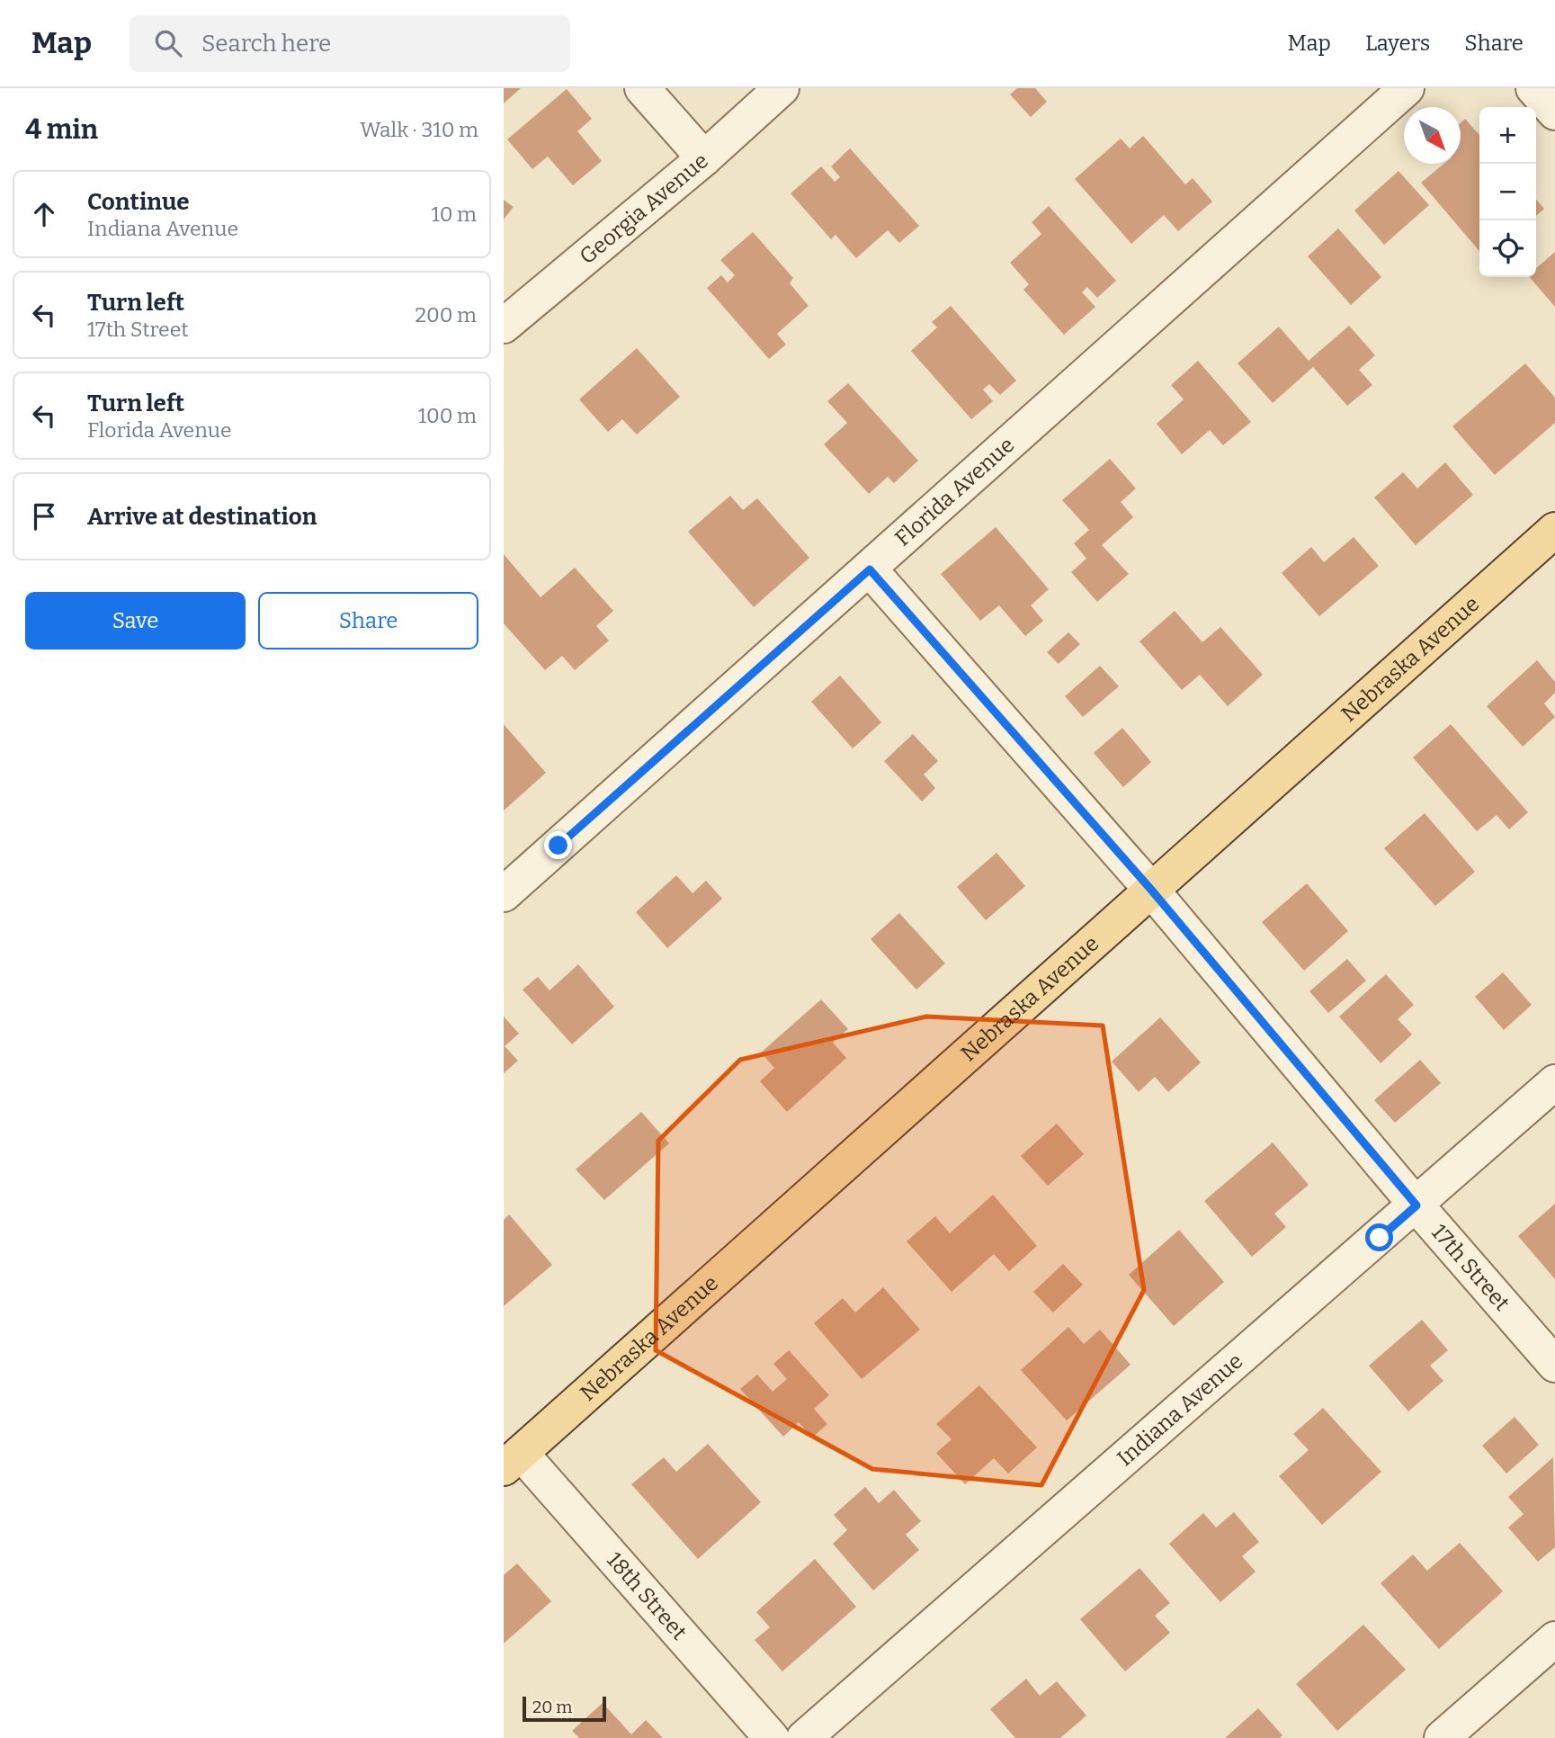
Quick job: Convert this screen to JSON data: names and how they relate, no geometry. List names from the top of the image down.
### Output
{
  "streets": {
    "main road": ["Nebraska Avenue"],
    "street": [
      "Georgia Avenue",
      "Florida Avenue",
      "17th Street",
      "Indiana Avenue",
      "18th Street"
    ]
  },
  "crossings": [
    ["Florida Avenue", "17th Street"],
    ["Nebraska Avenue", "17th Street"],
    ["Nebraska Avenue", "18th Street"],
    ["17th Street", "Indiana Avenue"]
  ],
  "scale_bar": "20 m",
  "north": "bottom right",
  "page": {
    "header": "Map",
    "search": "Search here",
    "nav": ["Map", "Layers", "Share"],
    "heading": ["4 min", "Walk · 310 m"],
    "map_buttons": ["+", "−"],
    "list": [
      ["Continue", "Indiana Avenue", "10 m"],
      ["Turn left", "17th Street", "200 m"],
      ["Turn left", "Florida Avenue", "100 m"],
      "Arrive at destination"
    ],
    "buttons": ["Save", "Share"],
    "scale": "20 m"
  }
}
